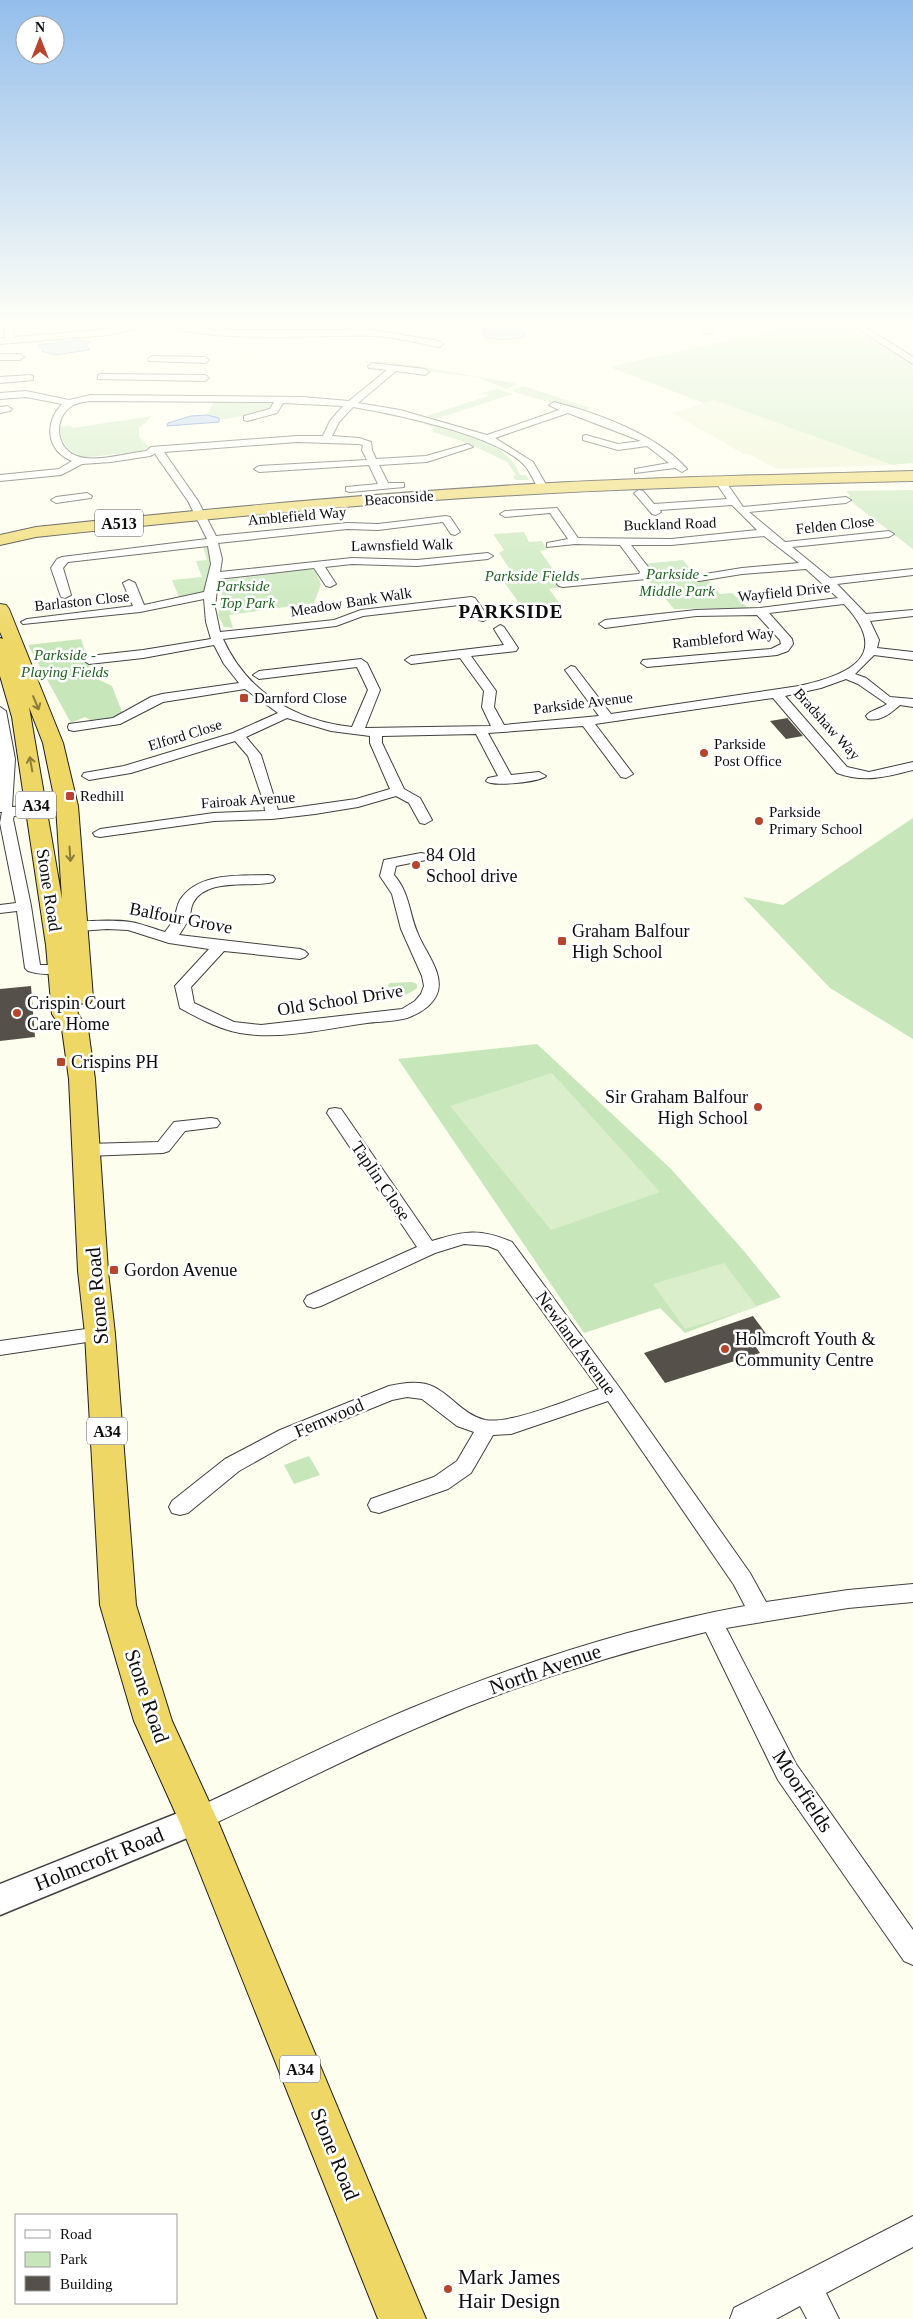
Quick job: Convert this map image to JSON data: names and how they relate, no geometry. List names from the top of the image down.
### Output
{
  "streets": {
    "highway": [
      "Beaconside",
      "A513",
      "A34",
      "Stone Road"
    ],
    "street": [
      "Amblefield Way",
      "Buckland Road",
      "Felden Close",
      "Lawnsfield Walk",
      "Wayfield Drive",
      "Barlaston Close",
      "Meadow Bank Walk",
      "Rambleford Way",
      "Parkside Avenue",
      "Bradshaw Way",
      "Elford Close",
      "Fairoak Avenue",
      "Balfour Grove",
      "Old School Drive",
      "Taplin Close",
      "Newland Avenue",
      "Fernwood",
      "North Avenue",
      "Moorfields",
      "Holmcroft Road"
    ]
  },
  "crossings": [
    ["Beaconside", "Parkside Avenue"],
    ["Amblefield Way", "Parkside Avenue"],
    ["Lawnsfield Walk", "Parkside Avenue"],
    ["Wayfield Drive", "Rambleford Way"],
    ["Barlaston Close", "Parkside Avenue"],
    ["Meadow Bank Walk", "Parkside Avenue"],
    ["Parkside Avenue", "Bradshaw Way"],
    ["Parkside Avenue", "Elford Close"],
    ["Stone Road", "Balfour Grove"],
    ["Stone Road", "North Avenue"],
    ["Stone Road", "Holmcroft Road"],
    ["Balfour Grove", "Old School Drive"],
    ["Taplin Close", "Newland Avenue"],
    ["Newland Avenue", "Fernwood"],
    ["Newland Avenue", "North Avenue"],
    ["North Avenue", "Moorfields"],
    ["North Avenue", "Holmcroft Road"]
  ],
  "districts": ["PARKSIDE"],
  "parks": [
    "Parkside - Middle Park",
    "Parkside Fields",
    "Parkside - Top Park",
    "Parkside - Playing Fields"
  ],
  "places": {
    "transit": [
      "Darnford Close",
      "Redhill",
      "Graham Balfour High School",
      "Crispins PH",
      "Gordon Avenue"
    ],
    "other": [
      "Parkside Post Office",
      "Parkside Primary School",
      "84 Old School drive",
      "Crispin Court Care Home",
      "Sir Graham Balfour High School",
      "Holmcroft Youth & Community Centre",
      "Mark James Hair Design"
    ]
  },
  "legend": ["Road", "Park", "Building"],
  "north": "top"
}
